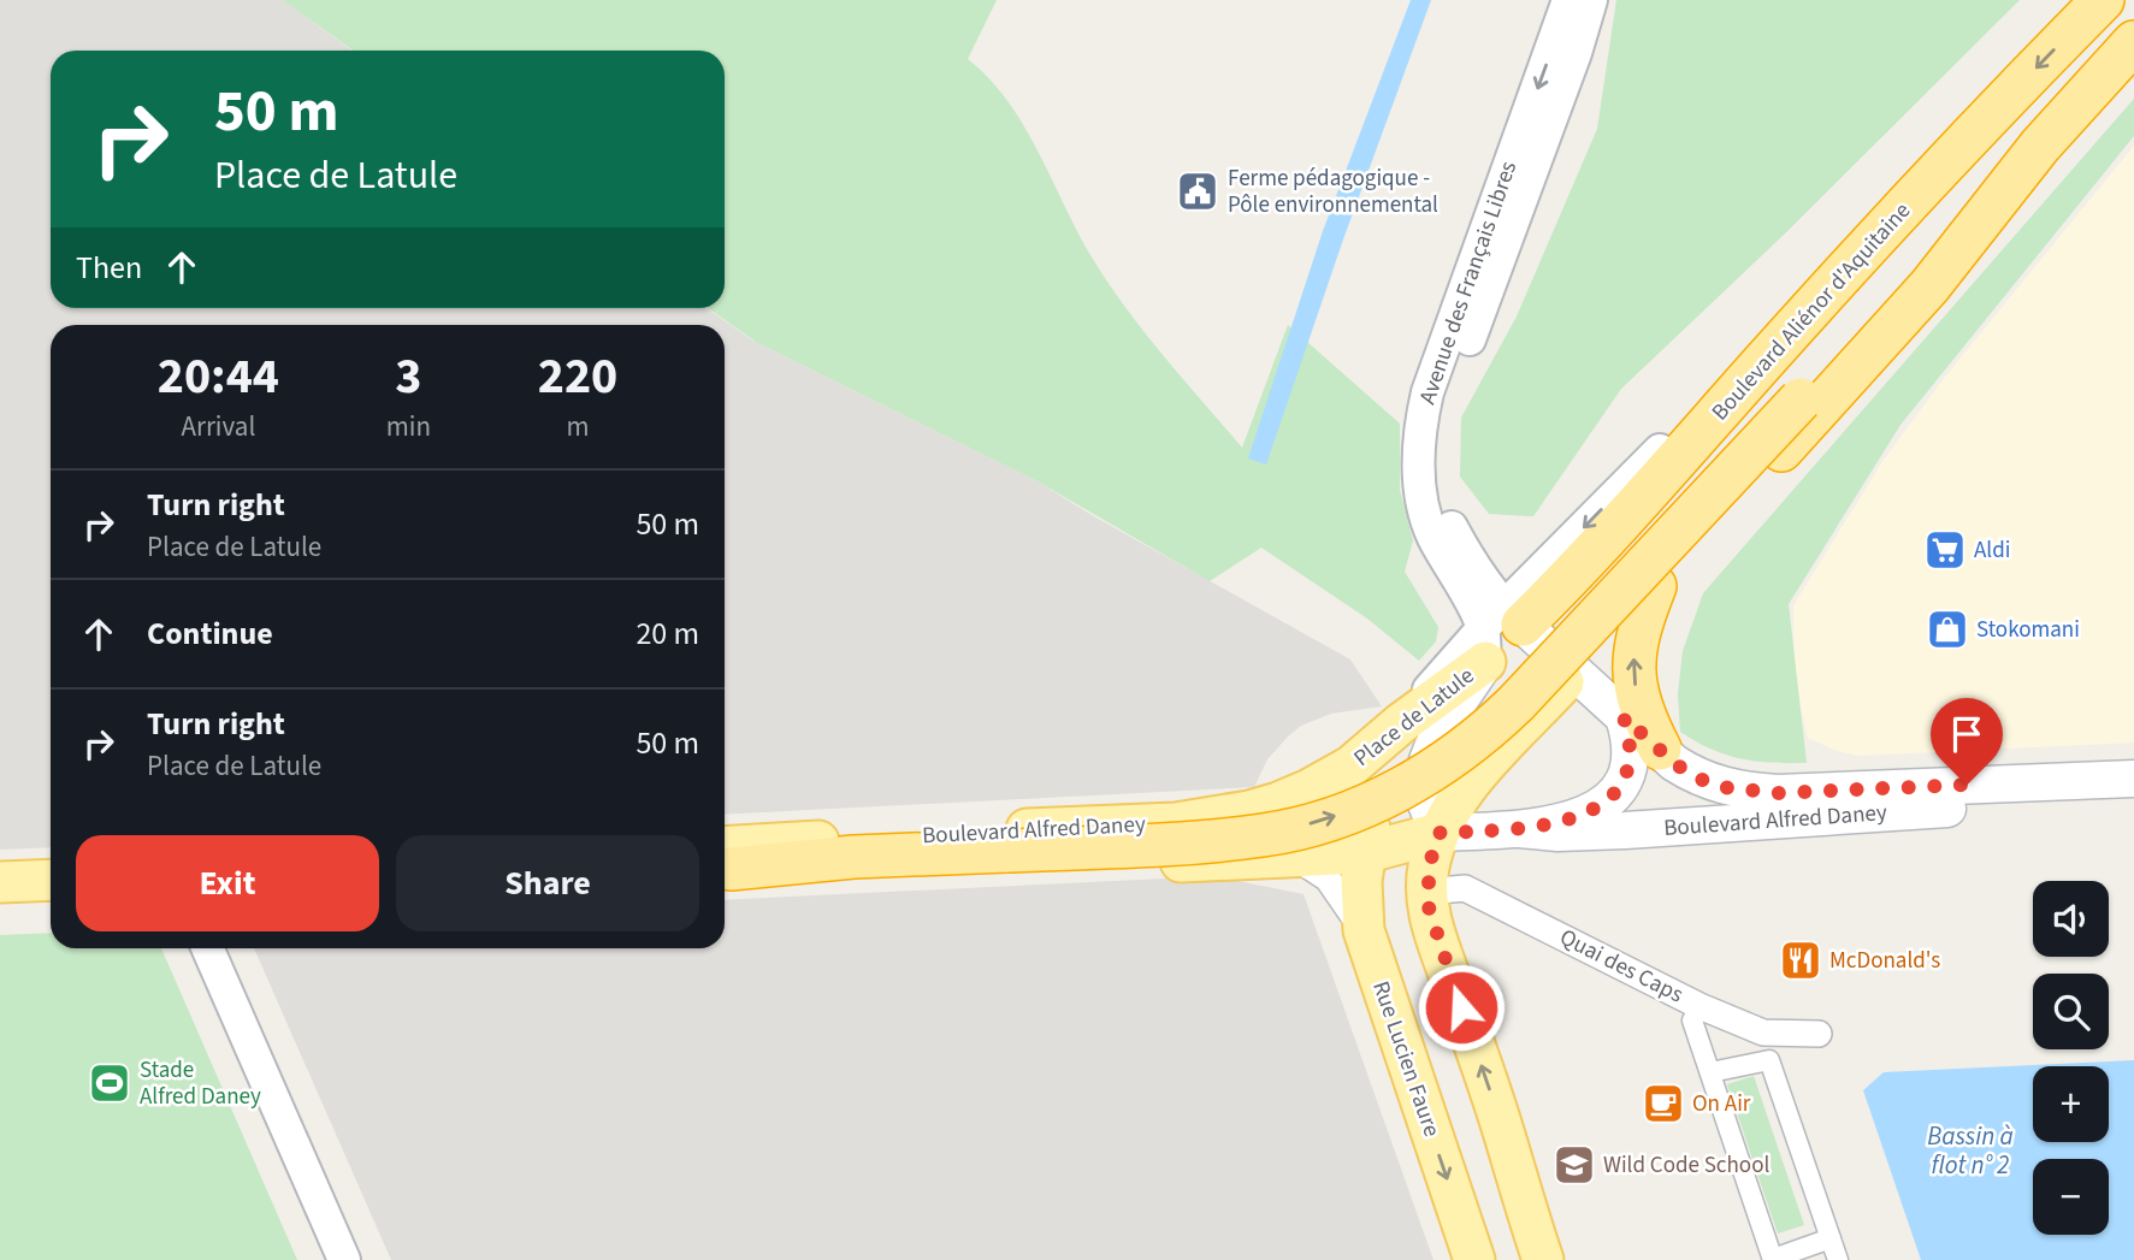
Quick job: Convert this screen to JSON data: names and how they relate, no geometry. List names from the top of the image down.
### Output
{
  "streets": {
    "highway": ["Boulevard Aliénor d'Aquitaine"],
    "main road": ["Place de Latule", "Boulevard Alfred Daney", "Rue Lucien Faure"],
    "street": ["Avenue des Français Libres", "Quai des Caps"]
  },
  "crossings": [
    ["Avenue des Français Libres", "Boulevard Aliénor d'Aquitaine"],
    ["Avenue des Français Libres", "Place de Latule"],
    ["Boulevard Aliénor d'Aquitaine", "Place de Latule"],
    ["Place de Latule", "Boulevard Alfred Daney"],
    ["Place de Latule", "Rue Lucien Faure"]
  ],
  "water": ["Bassin à flot n° 2"],
  "places": {
    "public building": ["Ferme pédagogique - Pôle environnemental"],
    "supermarket": ["Aldi"],
    "shop": ["Stokomani"],
    "restaurant": ["McDonald's"],
    "sports": ["Stade Alfred Daney"],
    "cafe": ["On Air"],
    "school or university": ["Wild Code School"]
  },
  "page": {
    "turn": ["50 m", "Place de Latule"],
    "then": "Then",
    "eta": [
      "20:44",
      "Arrival",
      "3",
      "min",
      "220",
      "m"
    ],
    "list": [
      {
        "name": "Turn right",
        "note": "Place de Latule",
        "value": "50 m"
      },
      {
        "name": "Continue",
        "value": "20 m"
      },
      {
        "name": "Turn right",
        "note": "Place de Latule",
        "value": "50 m"
      }
    ],
    "buttons": ["Exit", "Share"],
    "map_buttons": ["+", "−"]
  }
}
